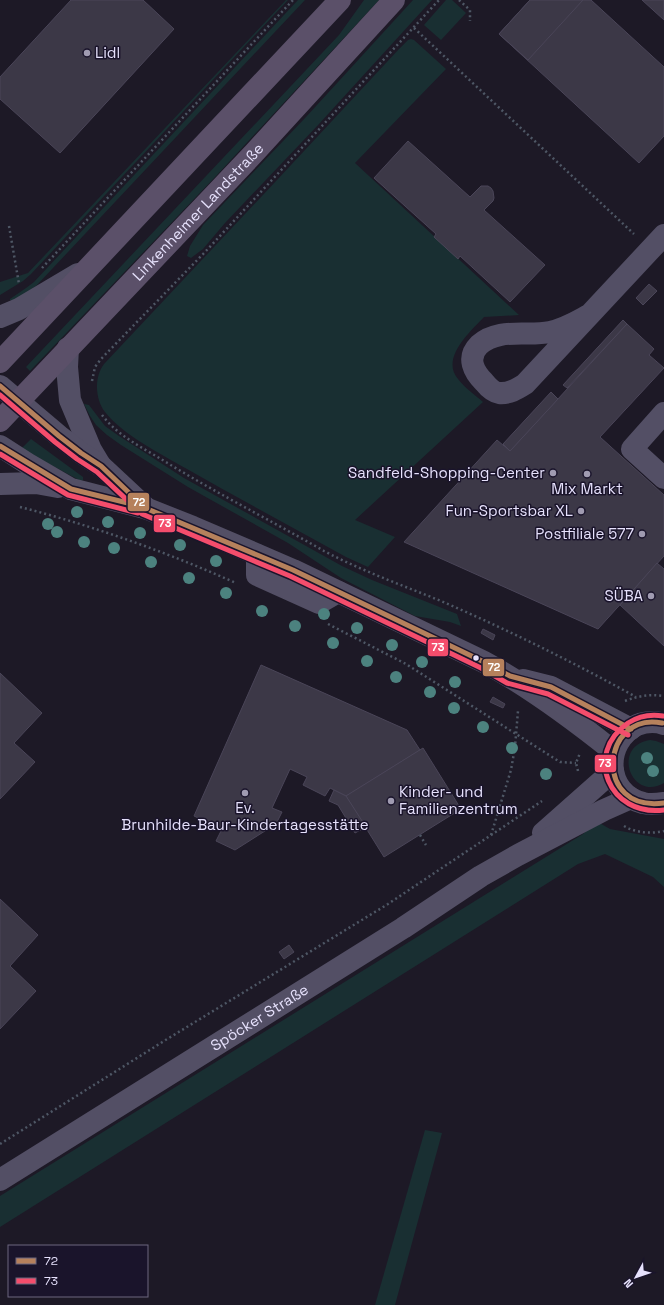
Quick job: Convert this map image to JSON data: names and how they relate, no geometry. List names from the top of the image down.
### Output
{
  "streets": {
    "main road": ["Linkenheimer Landstraße"],
    "street": ["Spöcker Straße"]
  },
  "places": [
    "Lidl",
    "Sandfeld-Shopping-Center",
    "Mix Markt",
    "Fun-Sportsbar XL",
    "Postfiliale 577",
    "SÜBA",
    "Ev. Brunhilde-Baur-Kindertagesstätte",
    "Kinder- und Familienzentrum"
  ],
  "lines": ["transit line 72", "transit line 73"],
  "legend": ["72", "73"],
  "north": "bottom left"
}
